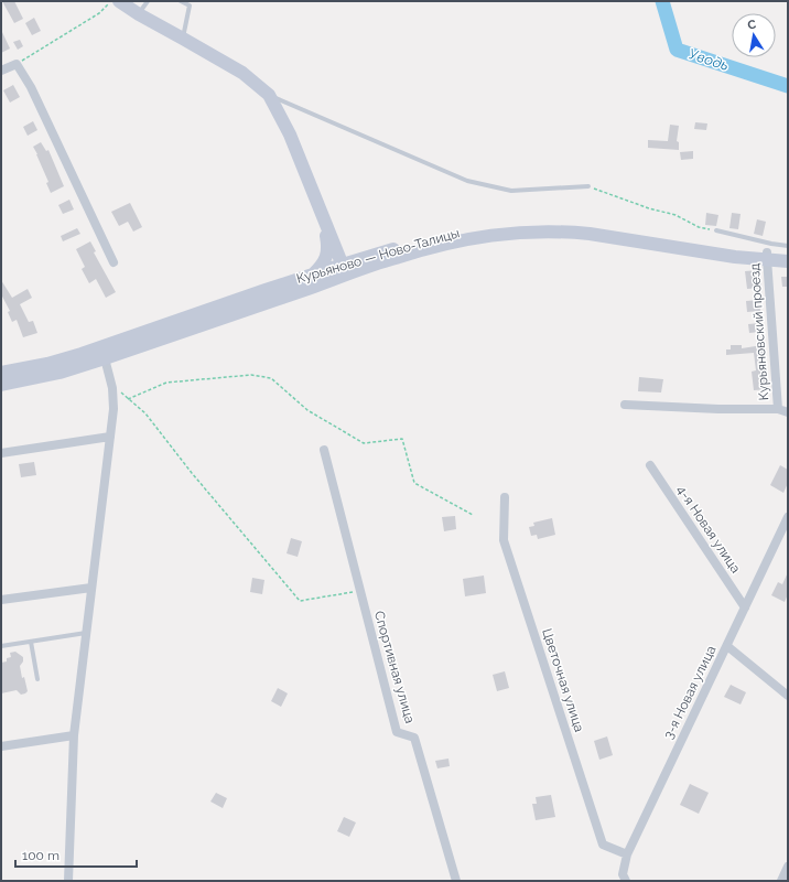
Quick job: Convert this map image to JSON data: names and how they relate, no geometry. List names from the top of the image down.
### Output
{
  "streets": {
    "main road": ["Курьяново — Ново-Талицы"],
    "street": [
      "Курьяновский проезд",
      "4-я Новая улица",
      "Спортивная улица",
      "Цветочная улица",
      "3-я Новая улица"
    ]
  },
  "crossings": [
    ["Курьяново — Ново-Талицы", "Курьяновский проезд"],
    ["4-я Новая улица", "3-я Новая улица"],
    ["Цветочная улица", "3-я Новая улица"]
  ],
  "water": ["Уводь"],
  "scale_bar": "100 m",
  "north": "top"
}
